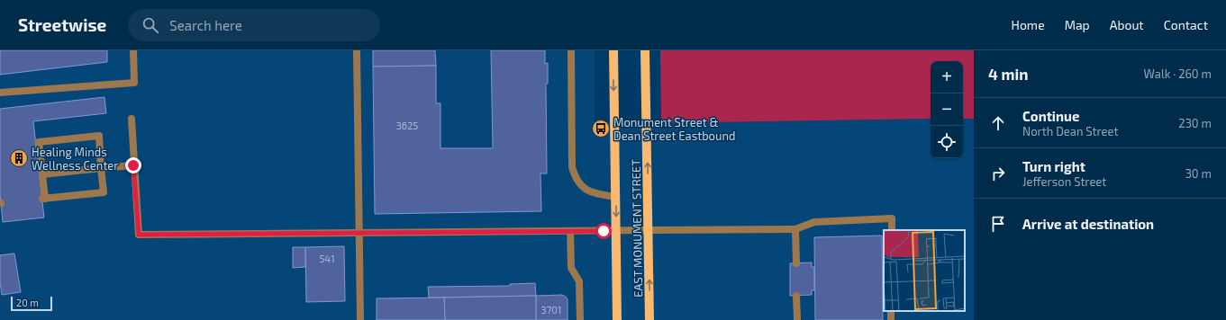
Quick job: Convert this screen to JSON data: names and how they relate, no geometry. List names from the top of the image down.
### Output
{
  "streets": {
    "main road": ["EAST MONUMENT STREET"]
  },
  "places": {
    "bus stop": ["Monument Street & Dean Street Eastbound"],
    "building": ["Healing Minds Wellness Center"]
  },
  "house_numbers": ["3625", "541", "3701"],
  "scale_bar": "20 m",
  "page": {
    "header": "Streetwise",
    "search": "Search here",
    "nav": [
      "Home",
      "Map",
      "About",
      "Contact"
    ],
    "heading": ["4 min", "Walk · 260 m"],
    "map_buttons": ["+", "−"],
    "list": [
      ["Continue", "North Dean Street", "230 m"],
      ["Turn right", "Jefferson Street", "30 m"],
      "Arrive at destination"
    ],
    "scale": "20 m"
  }
}
